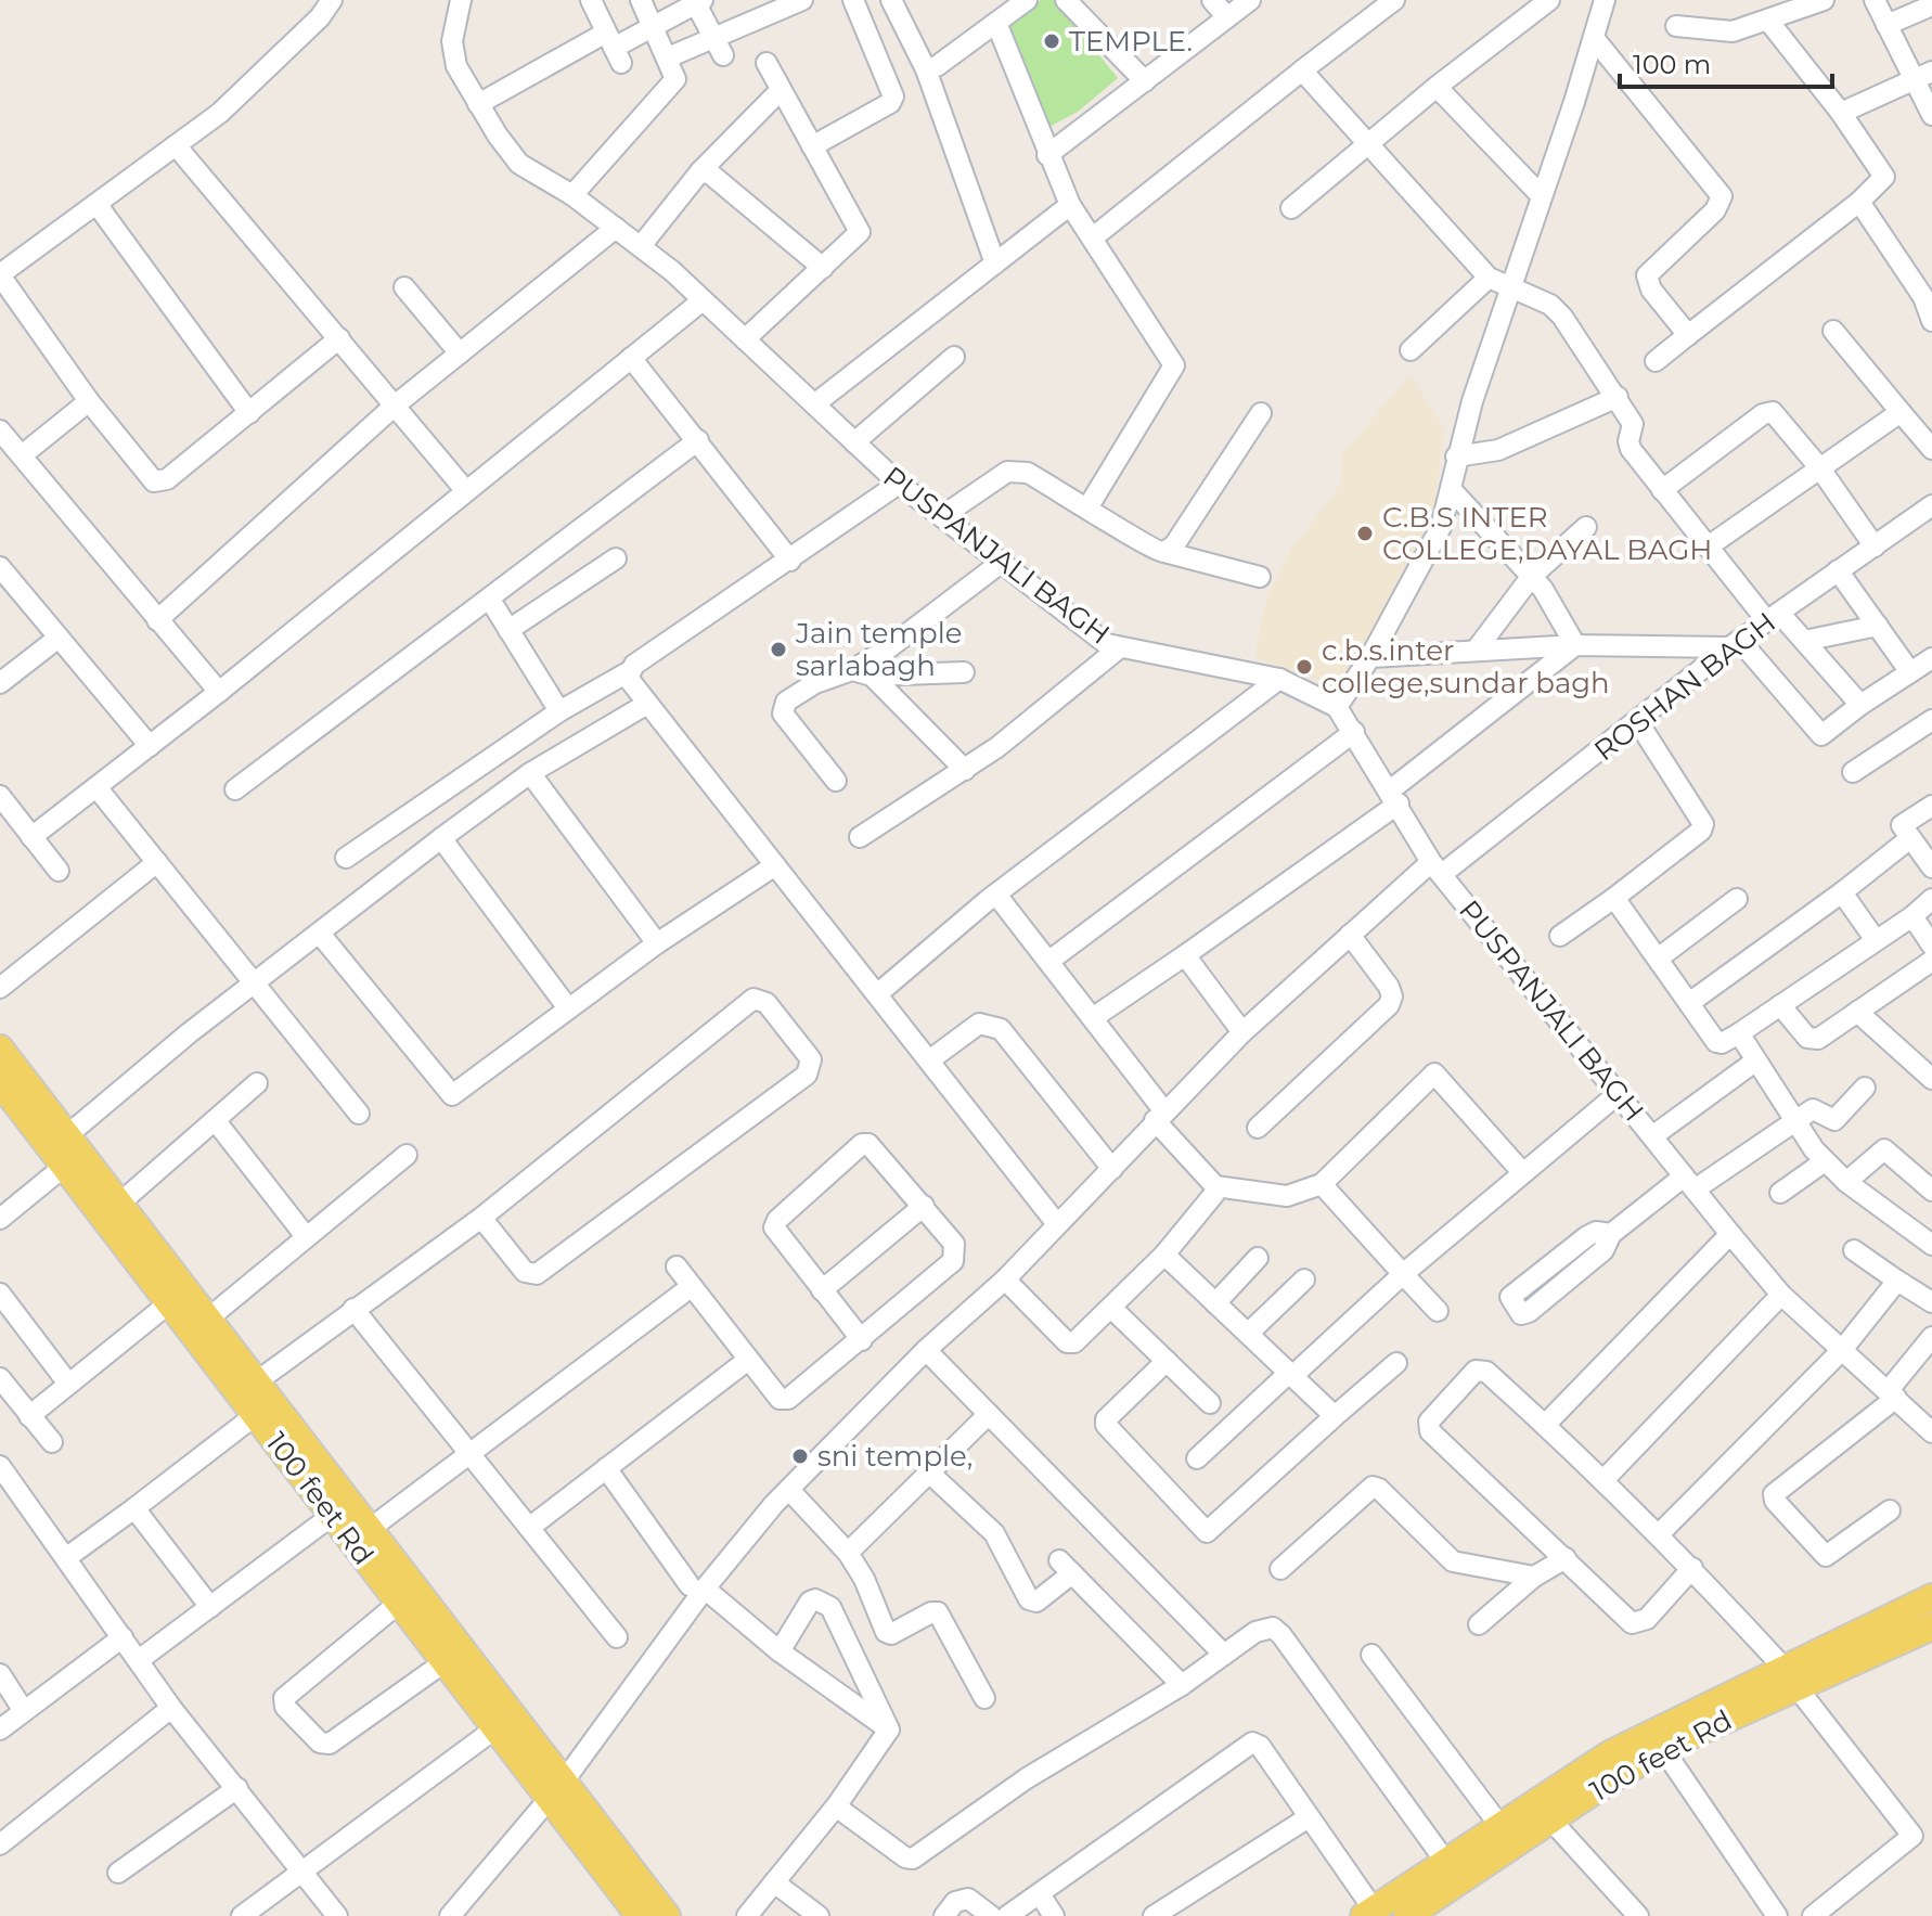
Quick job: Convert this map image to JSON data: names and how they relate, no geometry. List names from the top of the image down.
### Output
{
  "streets": {
    "main road": ["100 feet Rd"],
    "street": ["PUSPANJALI BAGH", "ROSHAN BAGH"]
  },
  "crossings": [
    ["PUSPANJALI BAGH", "ROSHAN BAGH"],
    ["ROSHAN BAGH", "100 feet Rd"]
  ],
  "places": [
    "TEMPLE.",
    "C.B.S INTER COLLEGE,DAYAL BAGH",
    "Jain temple sarlabagh",
    "c.b.s.inter college,sundar bagh",
    "sni temple,"
  ],
  "scale_bar": "100 m"
}
